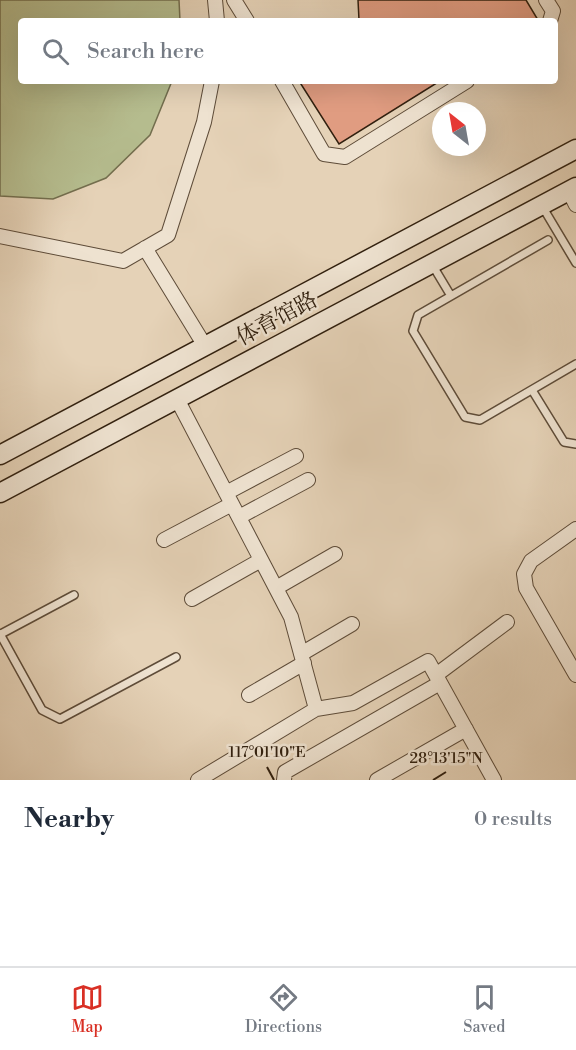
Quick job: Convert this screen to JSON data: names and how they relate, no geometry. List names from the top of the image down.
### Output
{
  "streets": {
    "main road": ["体育馆路"]
  },
  "north": "top left",
  "page": {
    "search": "Search here",
    "heading": ["Nearby", "0 results"],
    "nav": ["Map", "Directions", "Saved"]
  },
  "coordinates": ["117°01'10\"E", "28°13'15\"N"]
}
